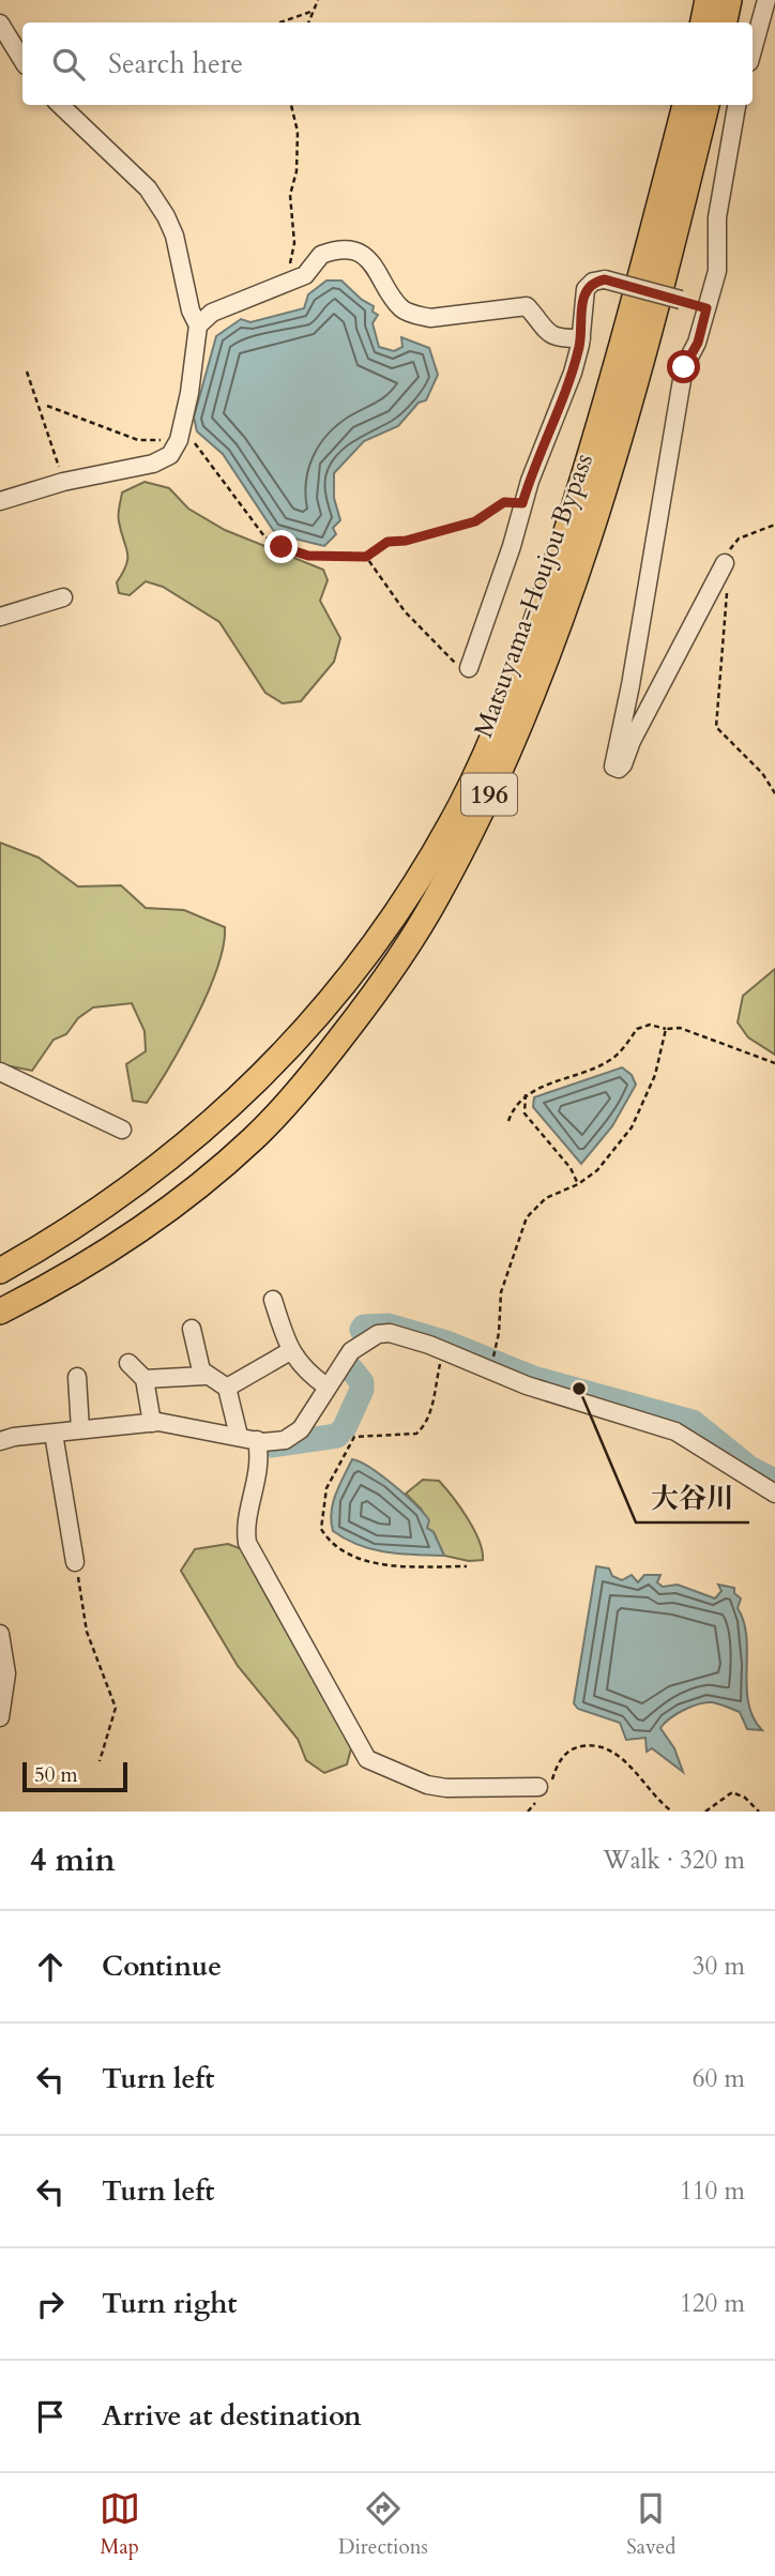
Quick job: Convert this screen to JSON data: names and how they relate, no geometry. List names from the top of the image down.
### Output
{
  "streets": {
    "highway": ["Matsuyama-Houjou Bypass", "196"]
  },
  "places": ["大谷川"],
  "scale_bar": "50 m",
  "page": {
    "search": "Search here",
    "scale": "50 m",
    "heading": ["4 min", "Walk · 320 m"],
    "list": [
      ["Continue", "30 m"],
      ["Turn left", "60 m"],
      ["Turn left", "110 m"],
      ["Turn right", "120 m"],
      "Arrive at destination"
    ],
    "nav": ["Map", "Directions", "Saved"]
  }
}
